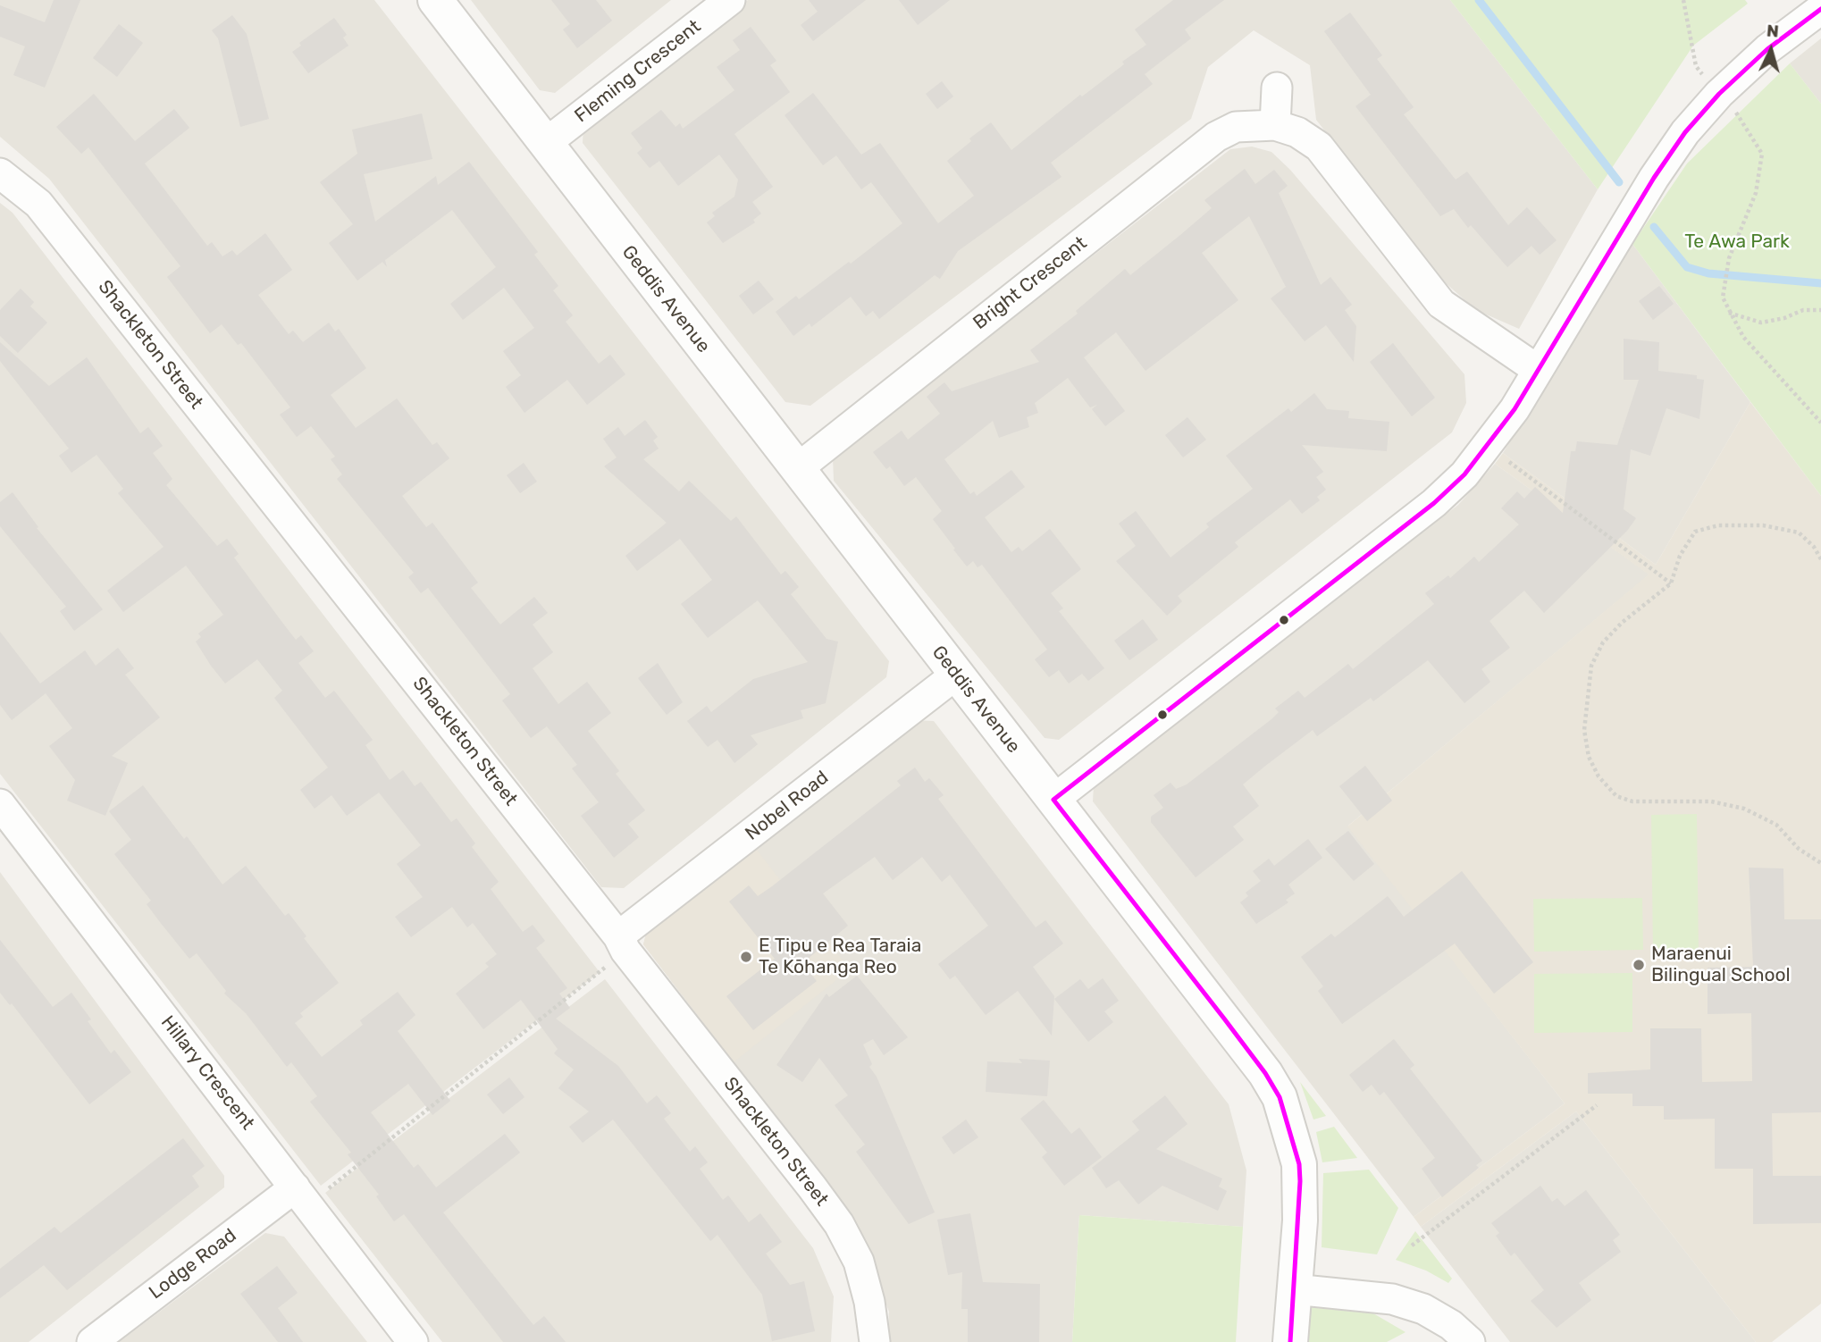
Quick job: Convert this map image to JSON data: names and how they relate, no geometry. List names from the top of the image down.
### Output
{
  "streets": {
    "street": [
      "Fleming Crescent",
      "Bright Crescent",
      "Geddis Avenue",
      "Shackleton Street",
      "Nobel Road",
      "Hillary Crescent",
      "Lodge Road"
    ]
  },
  "crossings": [
    ["Fleming Crescent", "Geddis Avenue"],
    ["Bright Crescent", "Geddis Avenue"],
    ["Geddis Avenue", "Nobel Road"],
    ["Shackleton Street", "Nobel Road"],
    ["Hillary Crescent", "Lodge Road"]
  ],
  "parks": ["Te Awa Park"],
  "places": ["E Tipu e Rea Taraia Te Kōhanga Reo", "Maraenui Bilingual School"],
  "north": "top"
}
